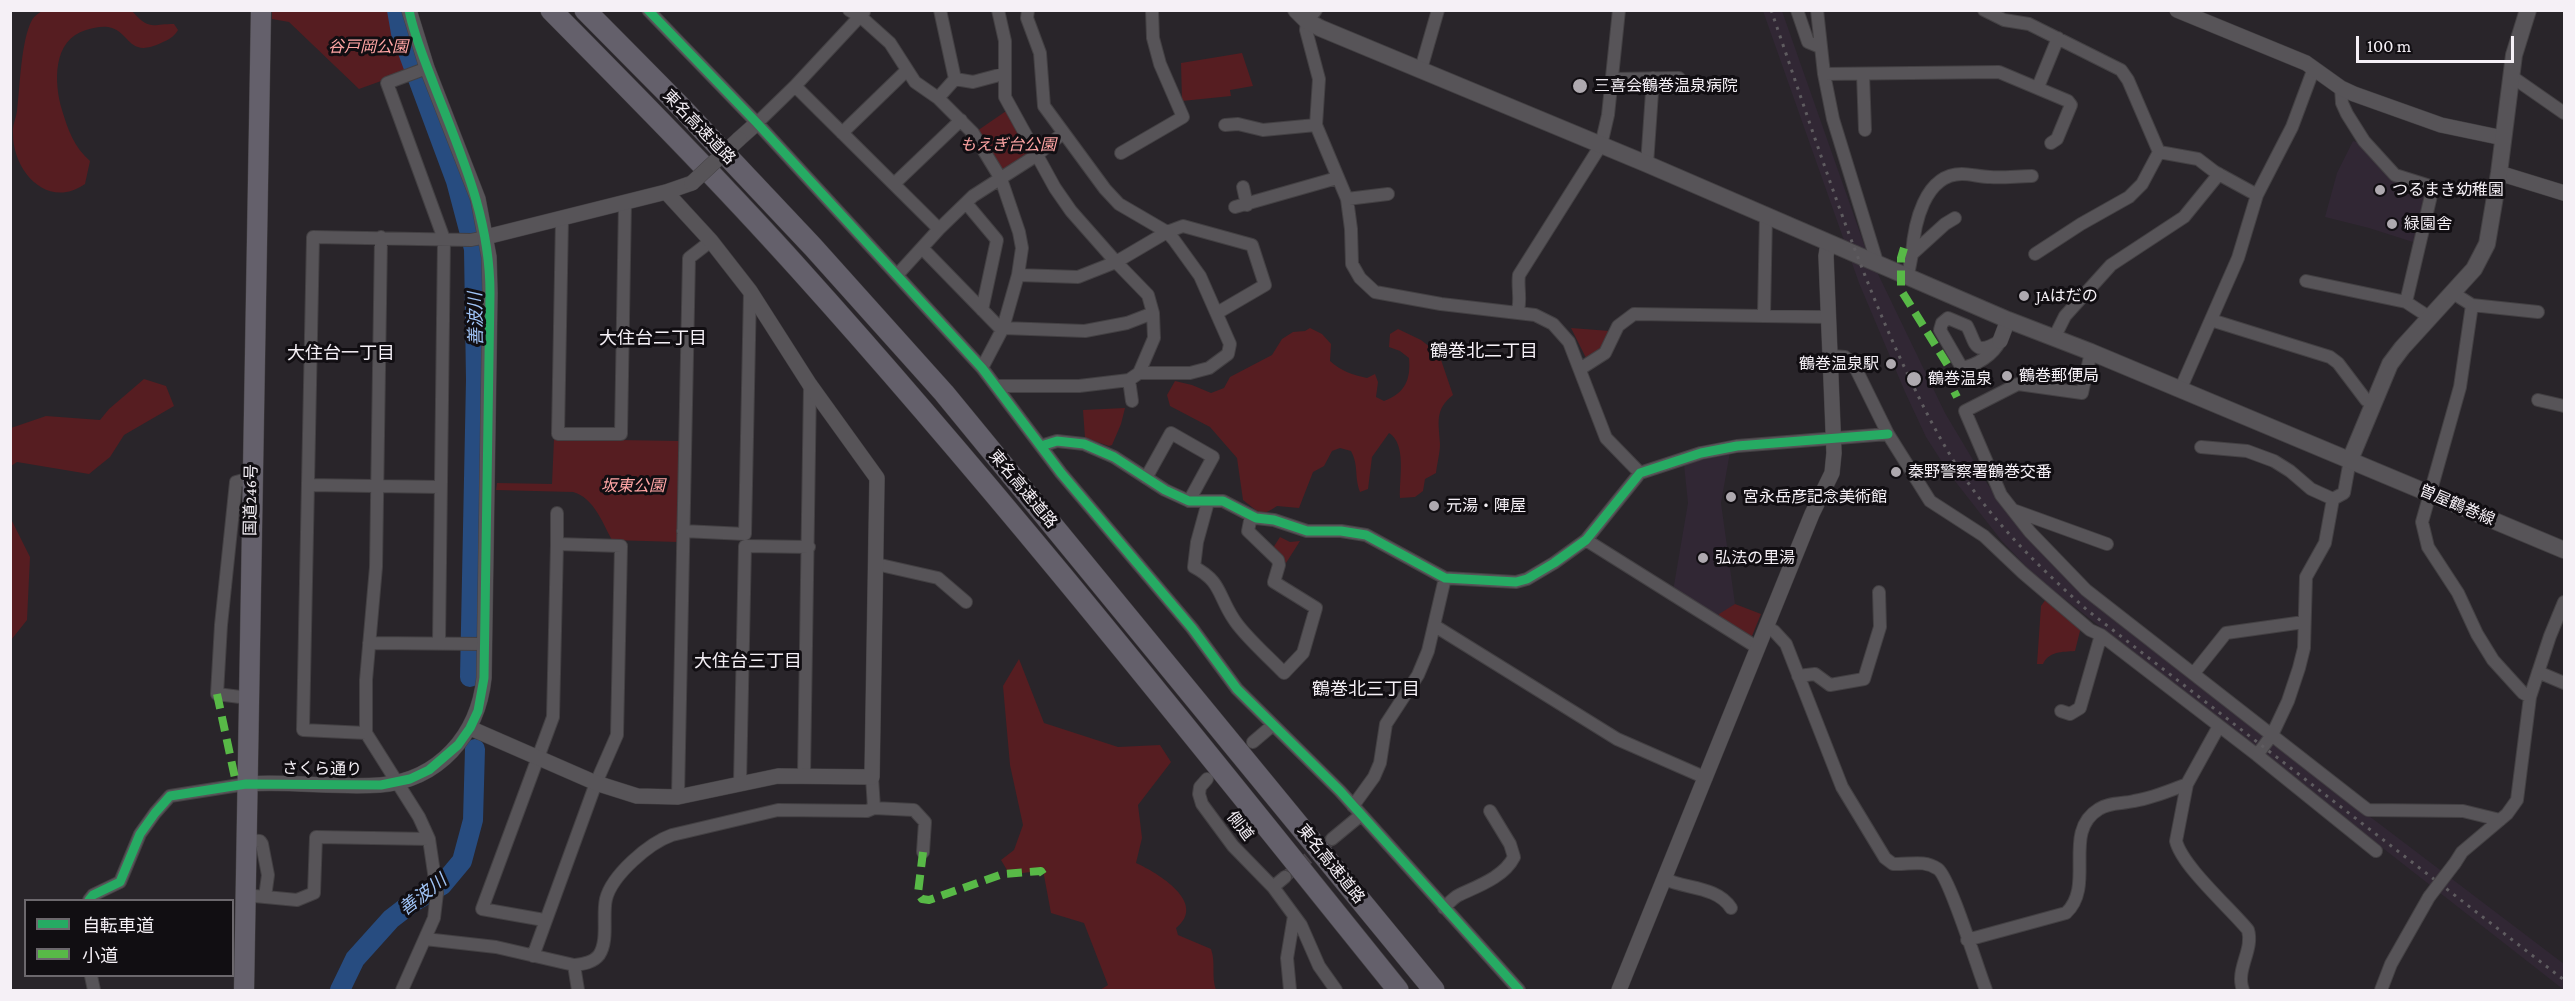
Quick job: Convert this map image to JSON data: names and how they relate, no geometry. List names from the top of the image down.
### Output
{
  "streets": {
    "highway": ["東名高速道路", "国道246号"],
    "main road": ["曽屋鶴巻線"],
    "street": ["さくら通り", "側道"]
  },
  "crossings": [
    ["国道246号", "さくら通り"]
  ],
  "districts": [
    "大住台二丁目",
    "鶴巻北二丁目",
    "大住台一丁目",
    "大住台三丁目",
    "鶴巻北三丁目"
  ],
  "water": ["善波川"],
  "parks": ["谷戸岡公園", "もえぎ台公園", "坂東公園"],
  "places": [
    "三喜会鶴巻温泉病院",
    "つるまき幼稚園",
    "緑園舎",
    "JAはだの",
    "鶴巻温泉駅",
    "鶴巻郵便局",
    "鶴巻温泉",
    "秦野警察署鶴巻交番",
    "宮永岳彦記念美術館",
    "元湯・陣屋",
    "弘法の里湯"
  ],
  "legend": ["自転車道", "小道"],
  "scale_bar": "100 m"
}
